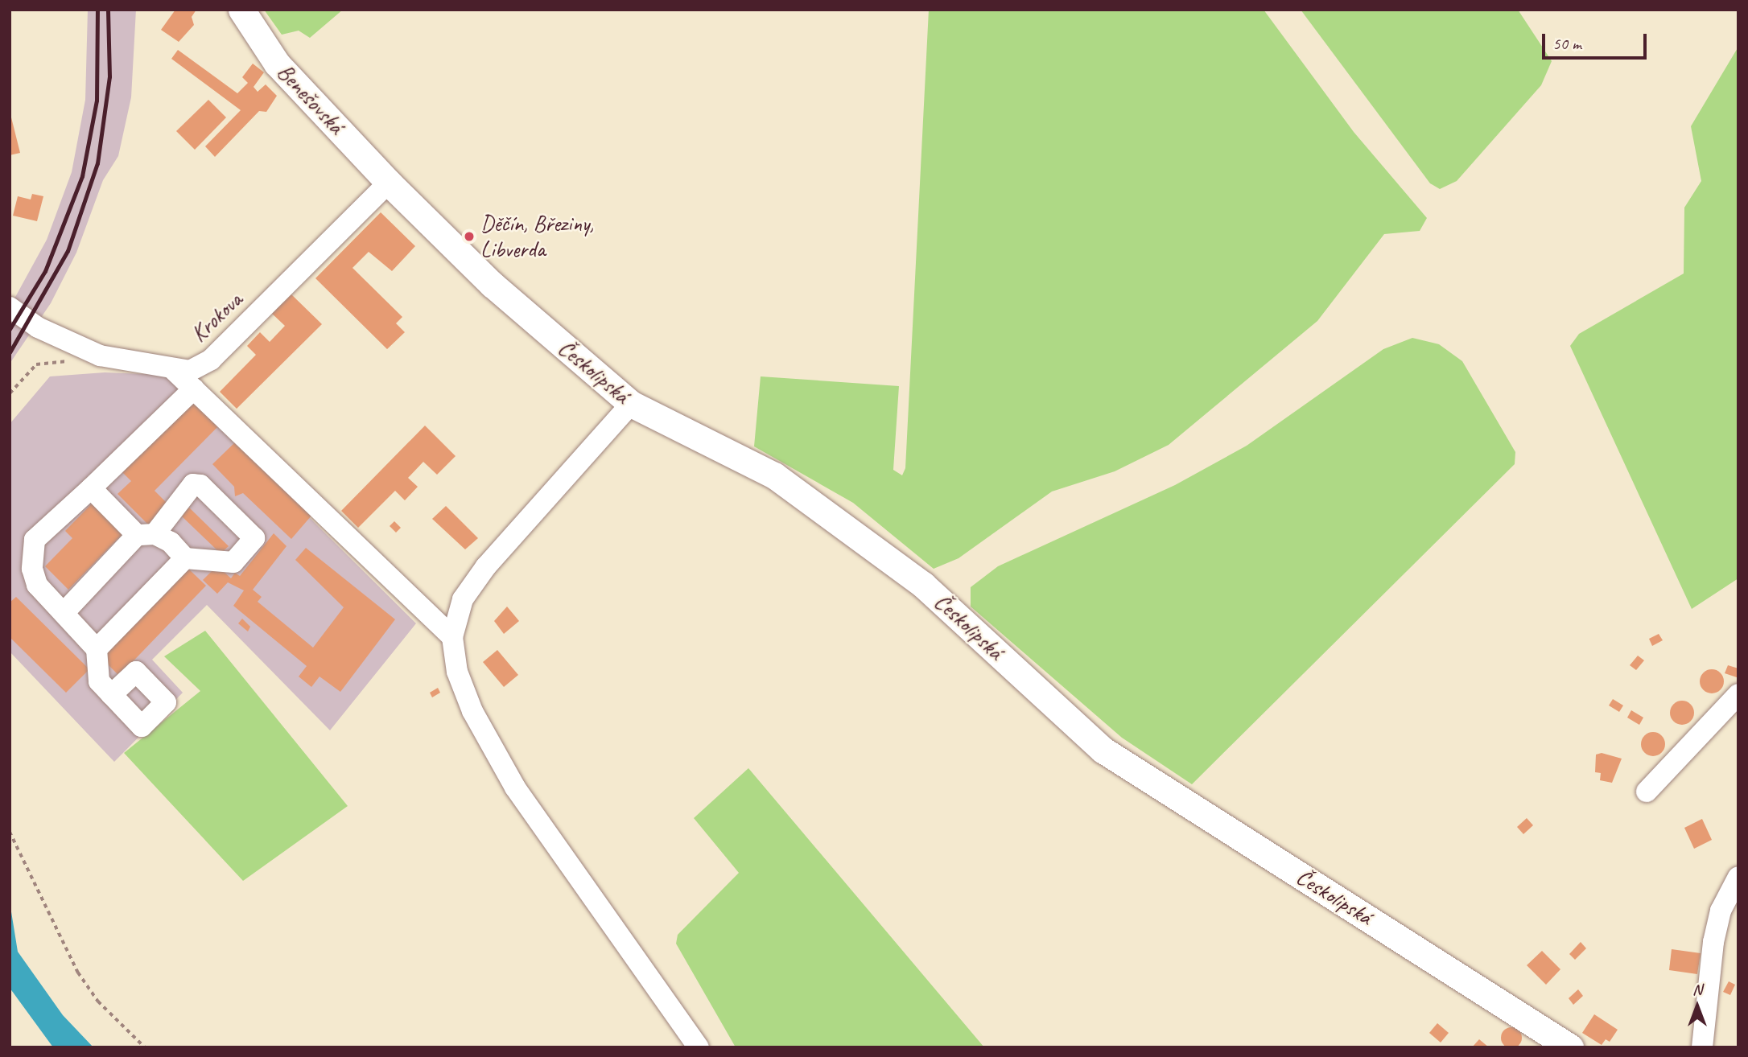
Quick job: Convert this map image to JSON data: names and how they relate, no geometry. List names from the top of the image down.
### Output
{
  "streets": {
    "main road": ["Benešovská", "Českolipská"],
    "street": ["Krokova"]
  },
  "crossings": [
    ["Benešovská", "Krokova"],
    ["Benešovská", "Českolipská"],
    ["Krokova", "Českolipská"]
  ],
  "places": ["Děčín, Březiny, Libverda"],
  "scale_bar": "50 m",
  "north": "top"
}
